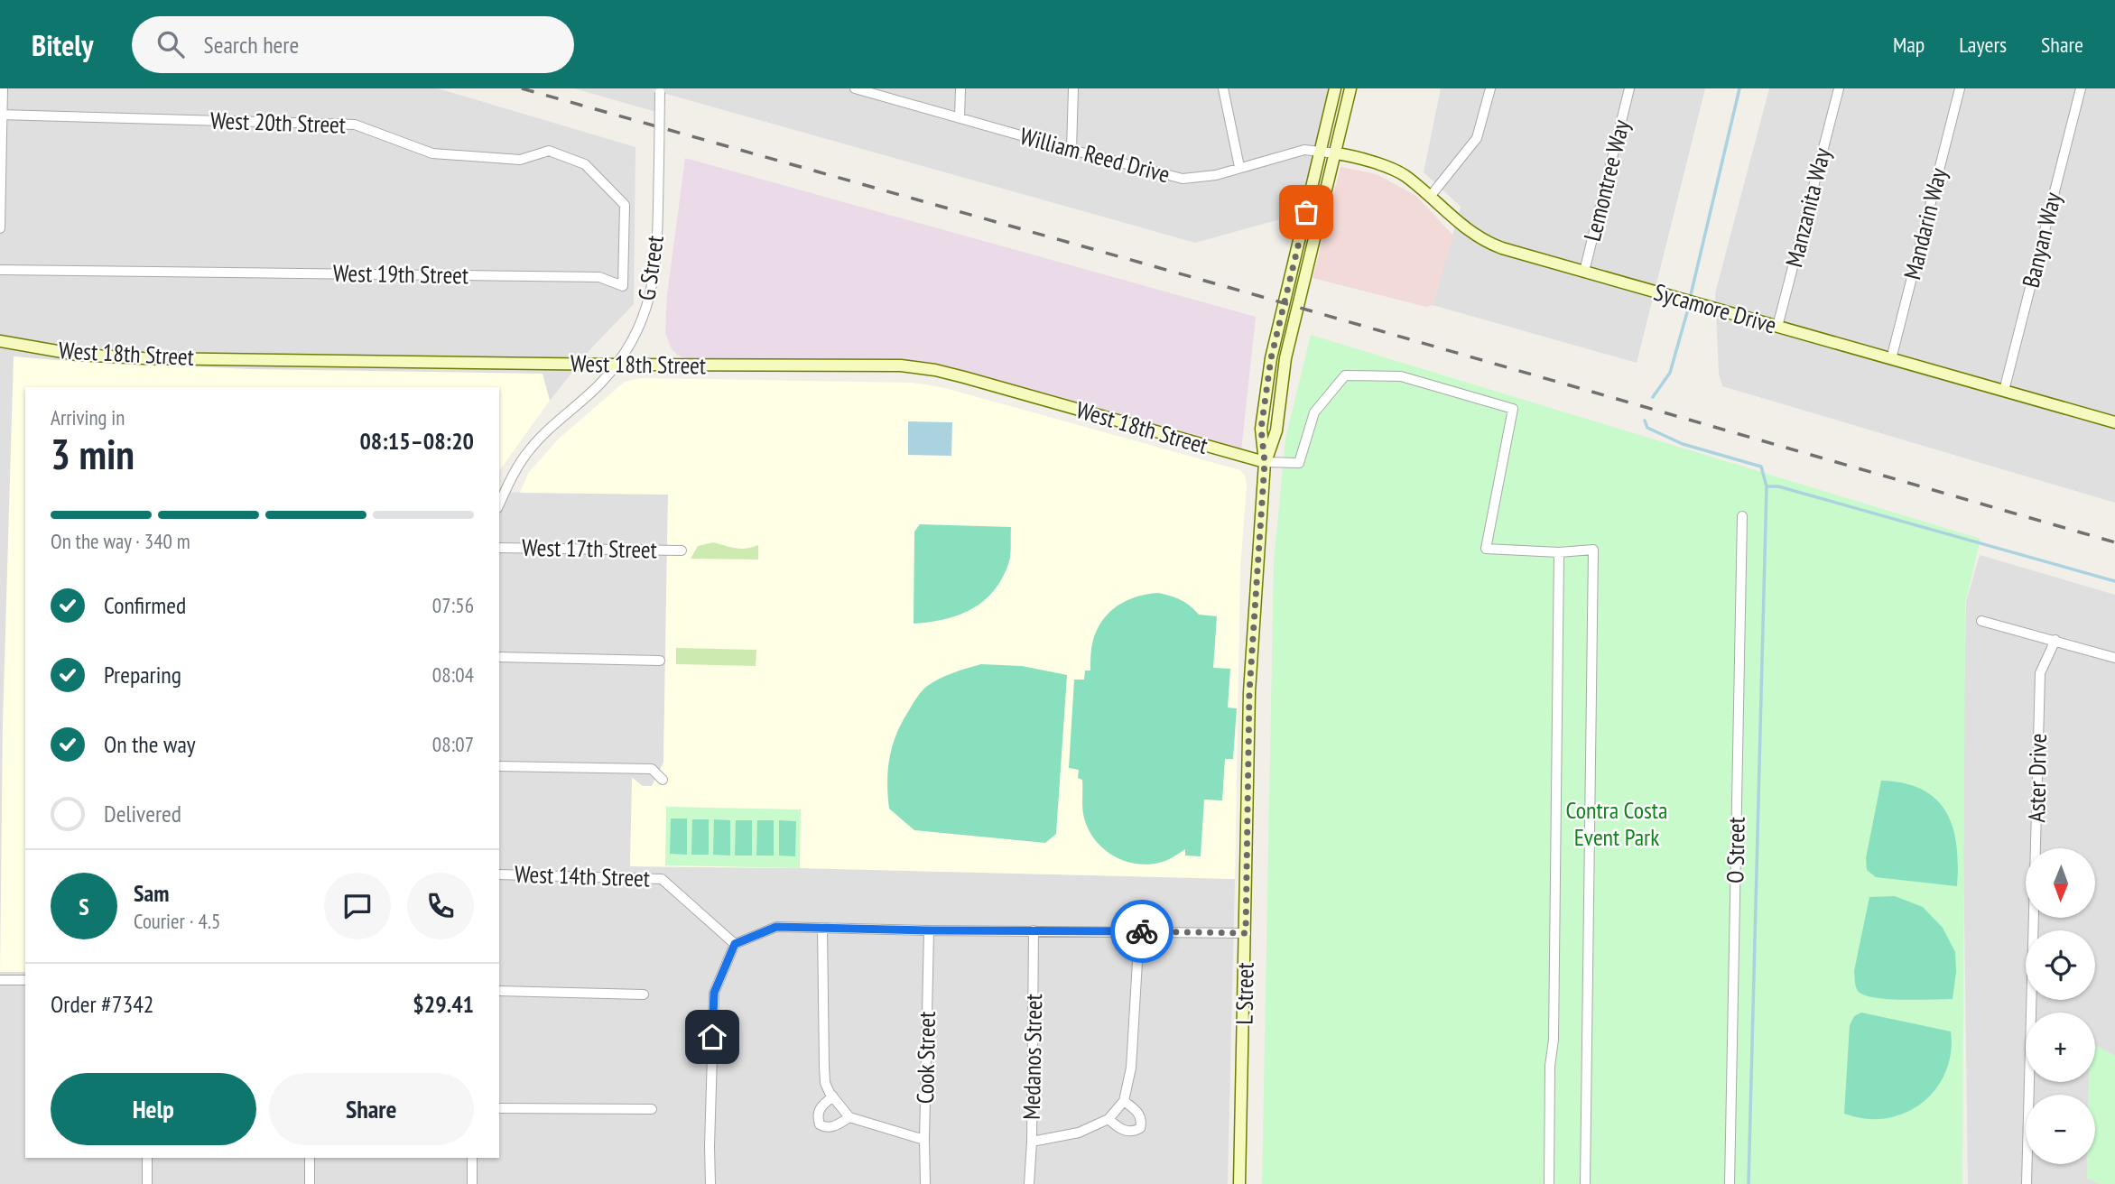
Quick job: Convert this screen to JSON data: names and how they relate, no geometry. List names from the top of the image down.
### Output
{
  "streets": {
    "street": [
      "West 20th Street",
      "William Reed Drive",
      "Lemontree Way",
      "Manzanita Way",
      "Mandarin Way",
      "Banyan Way",
      "G Street",
      "West 19th Street",
      "Sycamore Drive",
      "West 18th Street",
      "West 17th Street",
      "Aster Drive",
      "O Street",
      "West 14th Street",
      "L Street",
      "Medanos Street",
      "Cook Street"
    ]
  },
  "crossings": [
    ["West 20th Street", "West 19th Street"],
    ["William Reed Drive", "Sycamore Drive"],
    ["William Reed Drive", "L Street"],
    ["Lemontree Way", "Sycamore Drive"],
    ["Manzanita Way", "Sycamore Drive"],
    ["Mandarin Way", "Sycamore Drive"],
    ["Banyan Way", "Sycamore Drive"],
    ["G Street", "West 18th Street"],
    ["Sycamore Drive", "L Street"],
    ["West 18th Street", "L Street"]
  ],
  "parks": ["Contra Costa Event Park"],
  "north": "bottom",
  "page": {
    "header": "Bitely",
    "search": "Search here",
    "nav": ["Map", "Layers", "Share"],
    "heading": ["3 min", "Arriving in", "08:15–08:20"],
    "panel": [
      "Sam",
      "Courier · 4.5",
      "Order #7342",
      "$29.41"
    ],
    "bar": "On the way · 340 m",
    "list": [
      ["Confirmed", "07:56"],
      ["Preparing", "08:04"],
      ["On the way", "08:07"],
      "Delivered"
    ],
    "map_buttons": ["+", "−"],
    "round": "S",
    "buttons": ["Help", "Share"]
  }
}
